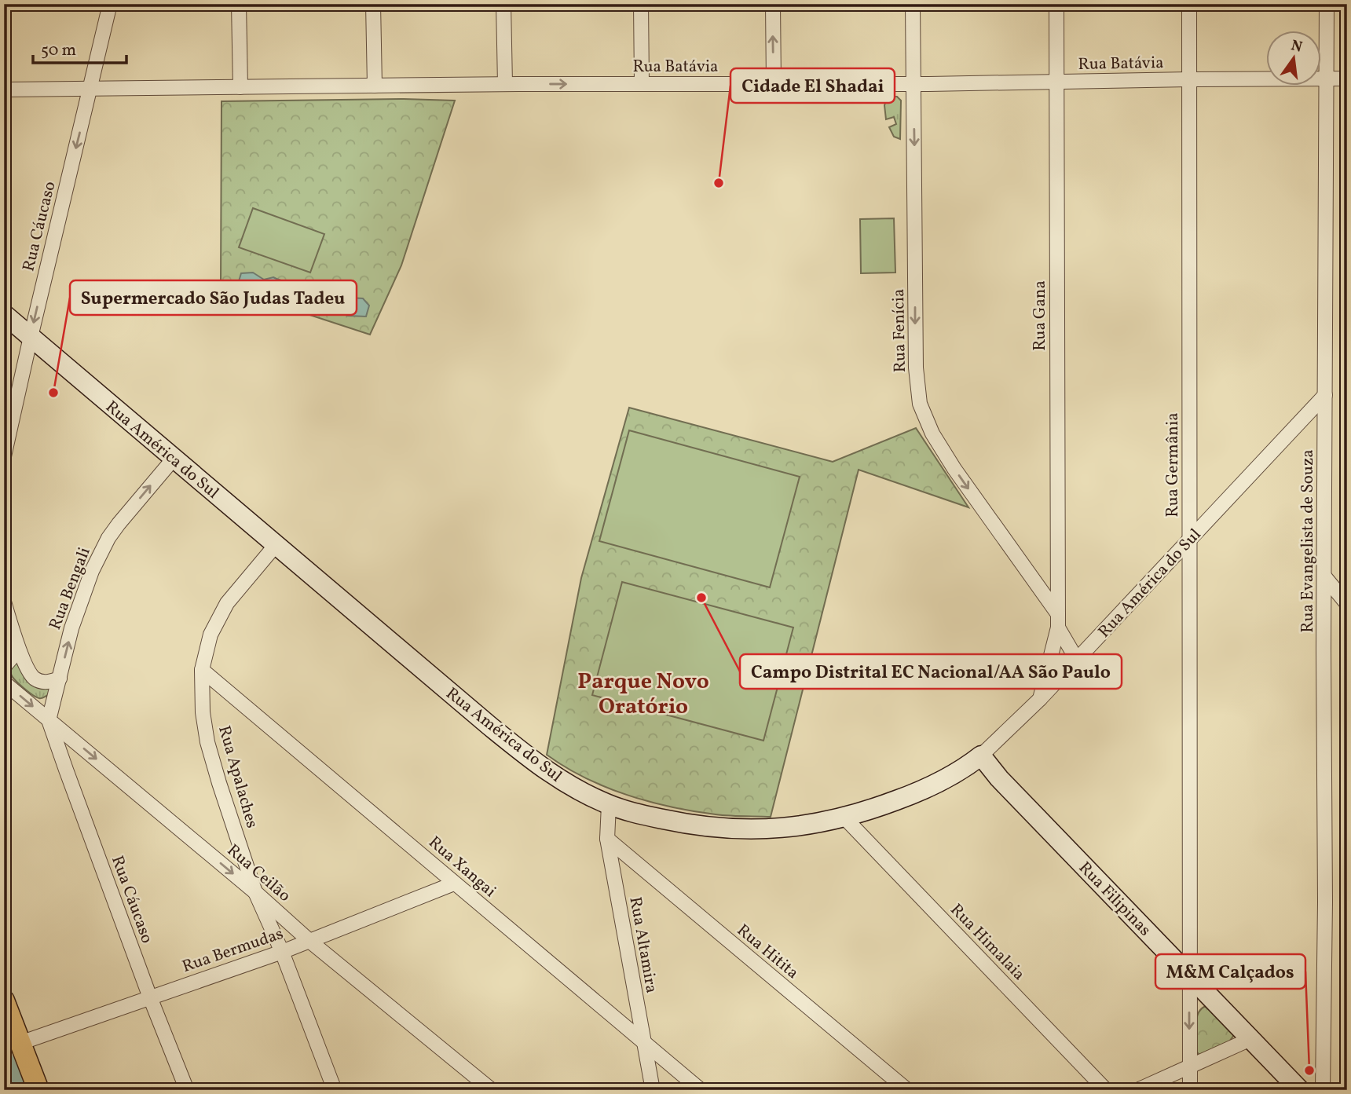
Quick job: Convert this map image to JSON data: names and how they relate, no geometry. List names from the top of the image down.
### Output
{
  "streets": {
    "main road": ["Rua América do Sul", "Rua Filipinas"],
    "street": [
      "Rua Batávia",
      "Rua Cáucaso",
      "Rua Gana",
      "Rua Fenícia",
      "Rua Germânia",
      "Rua Evangelista de Souza",
      "Rua Bengali",
      "Rua Apalaches",
      "Rua Xangai",
      "Rua Ceilão",
      "Rua Himalaia",
      "Rua Altamira",
      "Rua Bermudas",
      "Rua Hitita"
    ]
  },
  "crossings": [
    ["Rua Batávia", "Rua Cáucaso"],
    ["Rua Batávia", "Rua Gana"],
    ["Rua Batávia", "Rua Fenícia"],
    ["Rua Batávia", "Rua Germânia"],
    ["Rua Batávia", "Rua Evangelista de Souza"],
    ["Rua Cáucaso", "Rua América do Sul"],
    ["Rua Cáucaso", "Rua Bengali"],
    ["Rua Cáucaso", "Rua Ceilão"],
    ["Rua Cáucaso", "Rua Bermudas"],
    ["Rua Gana", "Rua Fenícia"],
    ["Rua Gana", "Rua América do Sul"],
    ["Rua América do Sul", "Rua Germânia"],
    ["Rua América do Sul", "Rua Evangelista de Souza"],
    ["Rua América do Sul", "Rua Bengali"],
    ["Rua América do Sul", "Rua Apalaches"],
    ["Rua América do Sul", "Rua Filipinas"],
    ["Rua América do Sul", "Rua Himalaia"],
    ["Rua América do Sul", "Rua Altamira"],
    ["Rua Germânia", "Rua Filipinas"],
    ["Rua Bengali", "Rua Ceilão"],
    ["Rua Apalaches", "Rua Xangai"],
    ["Rua Apalaches", "Rua Ceilão"],
    ["Rua Apalaches", "Rua Bermudas"],
    ["Rua Xangai", "Rua Altamira"],
    ["Rua Xangai", "Rua Bermudas"],
    ["Rua Ceilão", "Rua Bermudas"],
    ["Rua Altamira", "Rua Hitita"]
  ],
  "one_way": ["Rua Fenícia", "Rua Bengali", "Rua Ceilão"],
  "districts": ["Parque Novo Oratório"],
  "places": [
    "Cidade El Shadai",
    "Supermercado São Judas Tadeu",
    "Campo Distrital EC Nacional/AA São Paulo",
    "M&M Calçados"
  ],
  "scale_bar": "50 m",
  "north": "top"
}
